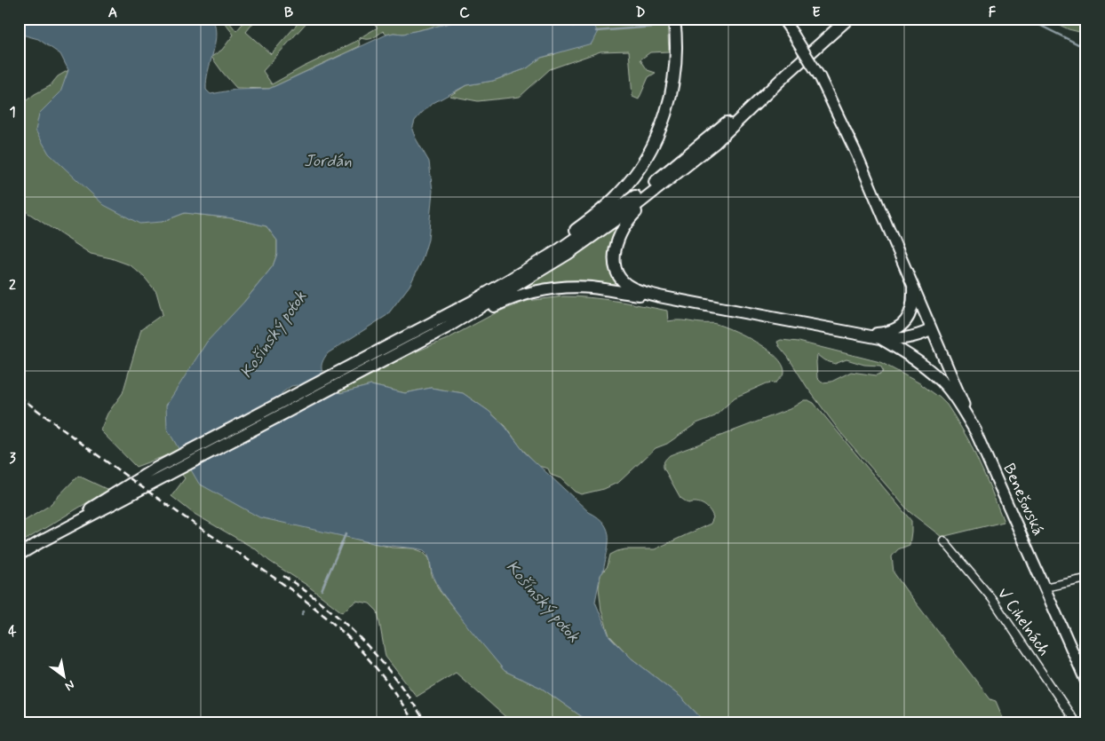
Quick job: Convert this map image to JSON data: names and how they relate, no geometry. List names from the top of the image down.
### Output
{
  "streets": {
    "main road": ["Benešovská"],
    "street": ["V Cihelnách"]
  },
  "water": ["Jordán", "Košínský potok"],
  "north": "bottom right",
  "grid": {
    "columns": [
      "A",
      "B",
      "C",
      "D",
      "E",
      "F"
    ],
    "rows": [
      "1",
      "2",
      "3",
      "4"
    ]
  }
}
